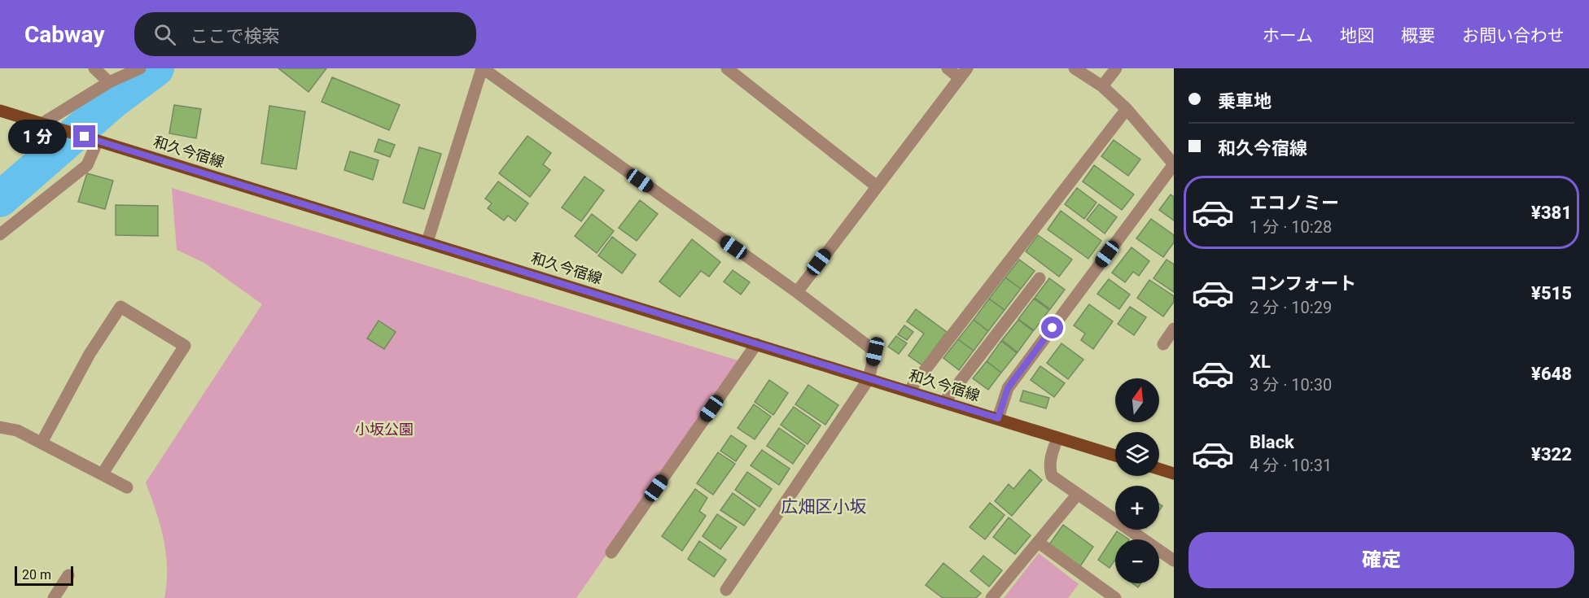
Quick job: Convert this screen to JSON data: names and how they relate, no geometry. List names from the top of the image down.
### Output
{
  "streets": {
    "main road": ["和久今宿線"]
  },
  "districts": ["広畑区小坂"],
  "parks": ["小坂公園"],
  "scale_bar": "20 m",
  "north": "top",
  "page": {
    "header": "Cabway",
    "search": "ここで検索",
    "nav": [
      "ホーム",
      "地図",
      "概要",
      "お問い合わせ"
    ],
    "banner": ["乗車地", "和久今宿線"],
    "bubble": "1 分",
    "list": [
      {
        "name": "エコノミー",
        "note": "1 分 · 10:28",
        "value": "¥381"
      },
      {
        "name": "コンフォート",
        "note": "2 分 · 10:29",
        "value": "¥515"
      },
      {
        "name": "XL",
        "note": "3 分 · 10:30",
        "value": "¥648"
      },
      {
        "name": "Black",
        "note": "4 分 · 10:31",
        "value": "¥322"
      }
    ],
    "map_buttons": ["+", "−"],
    "buttons": "確定",
    "scale": "20 m"
  }
}
